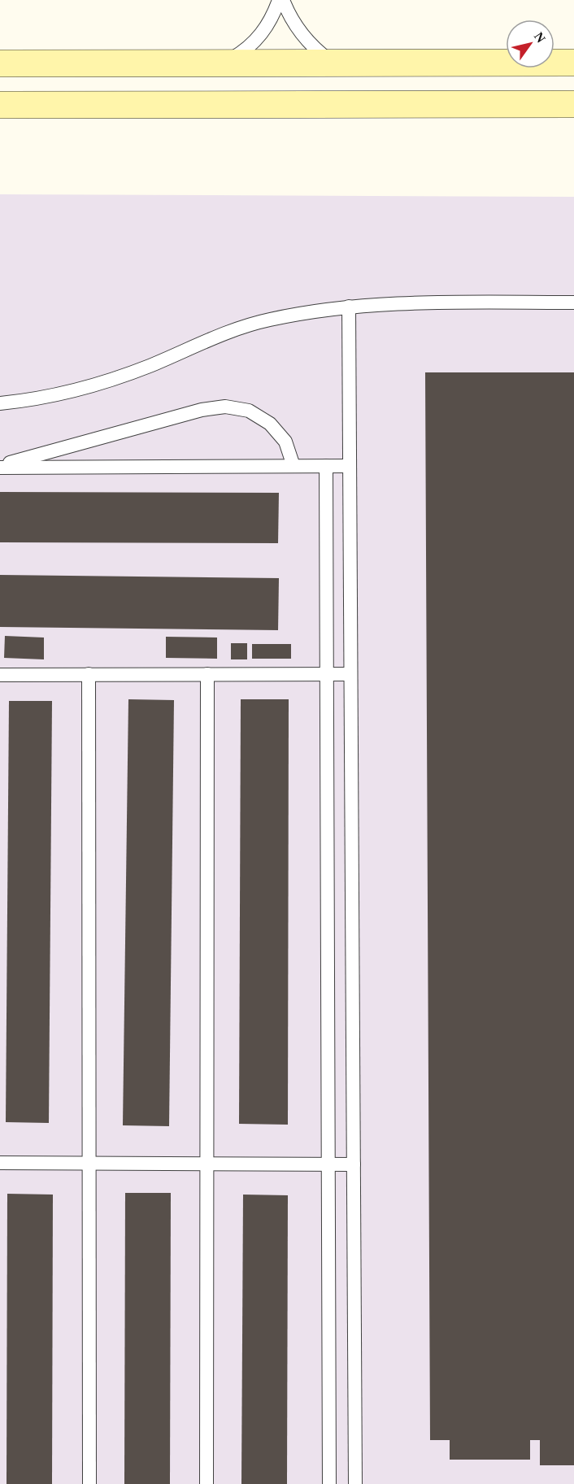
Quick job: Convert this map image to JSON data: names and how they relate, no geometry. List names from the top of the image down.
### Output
{
  "north": "top right"
}
